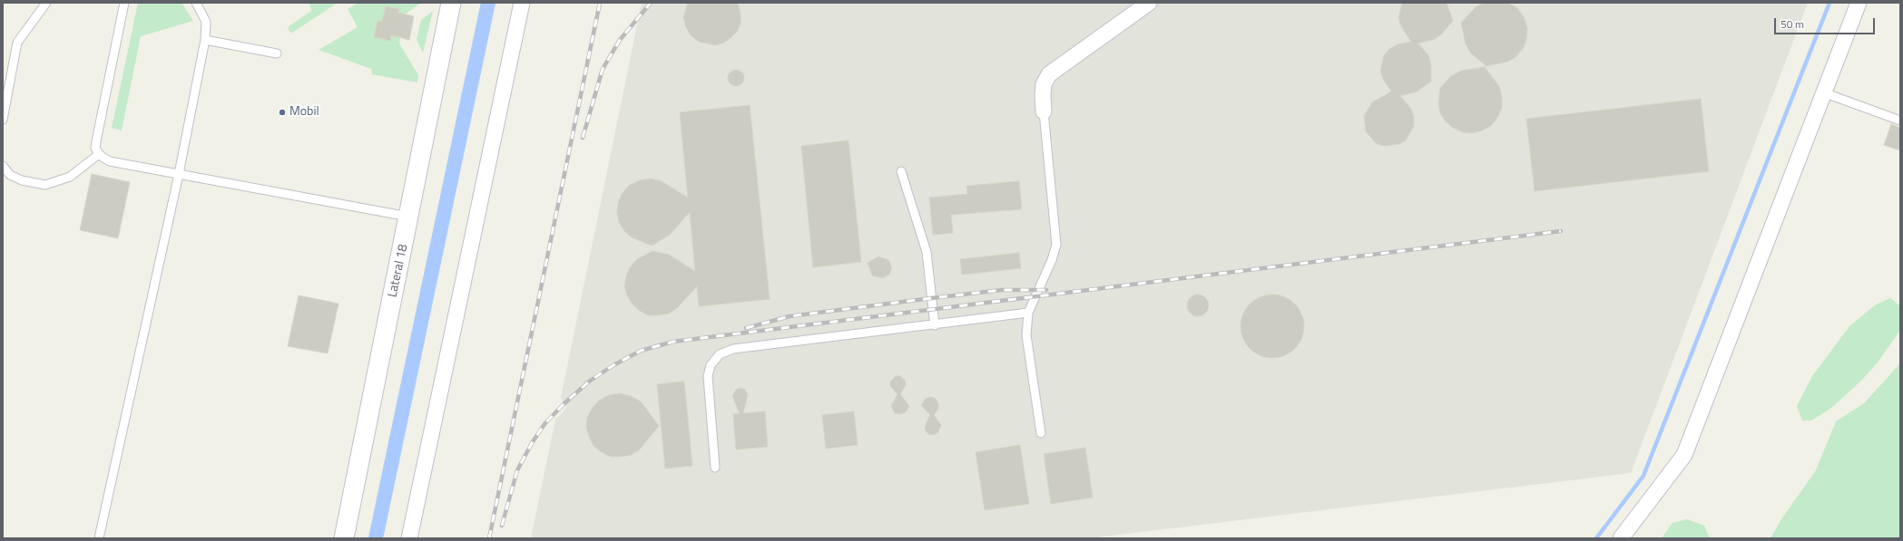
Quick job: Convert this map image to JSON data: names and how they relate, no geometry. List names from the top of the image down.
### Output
{
  "streets": {
    "street": ["Lateral 18"]
  },
  "places": ["Mobil"],
  "scale_bar": "50 m"
}
